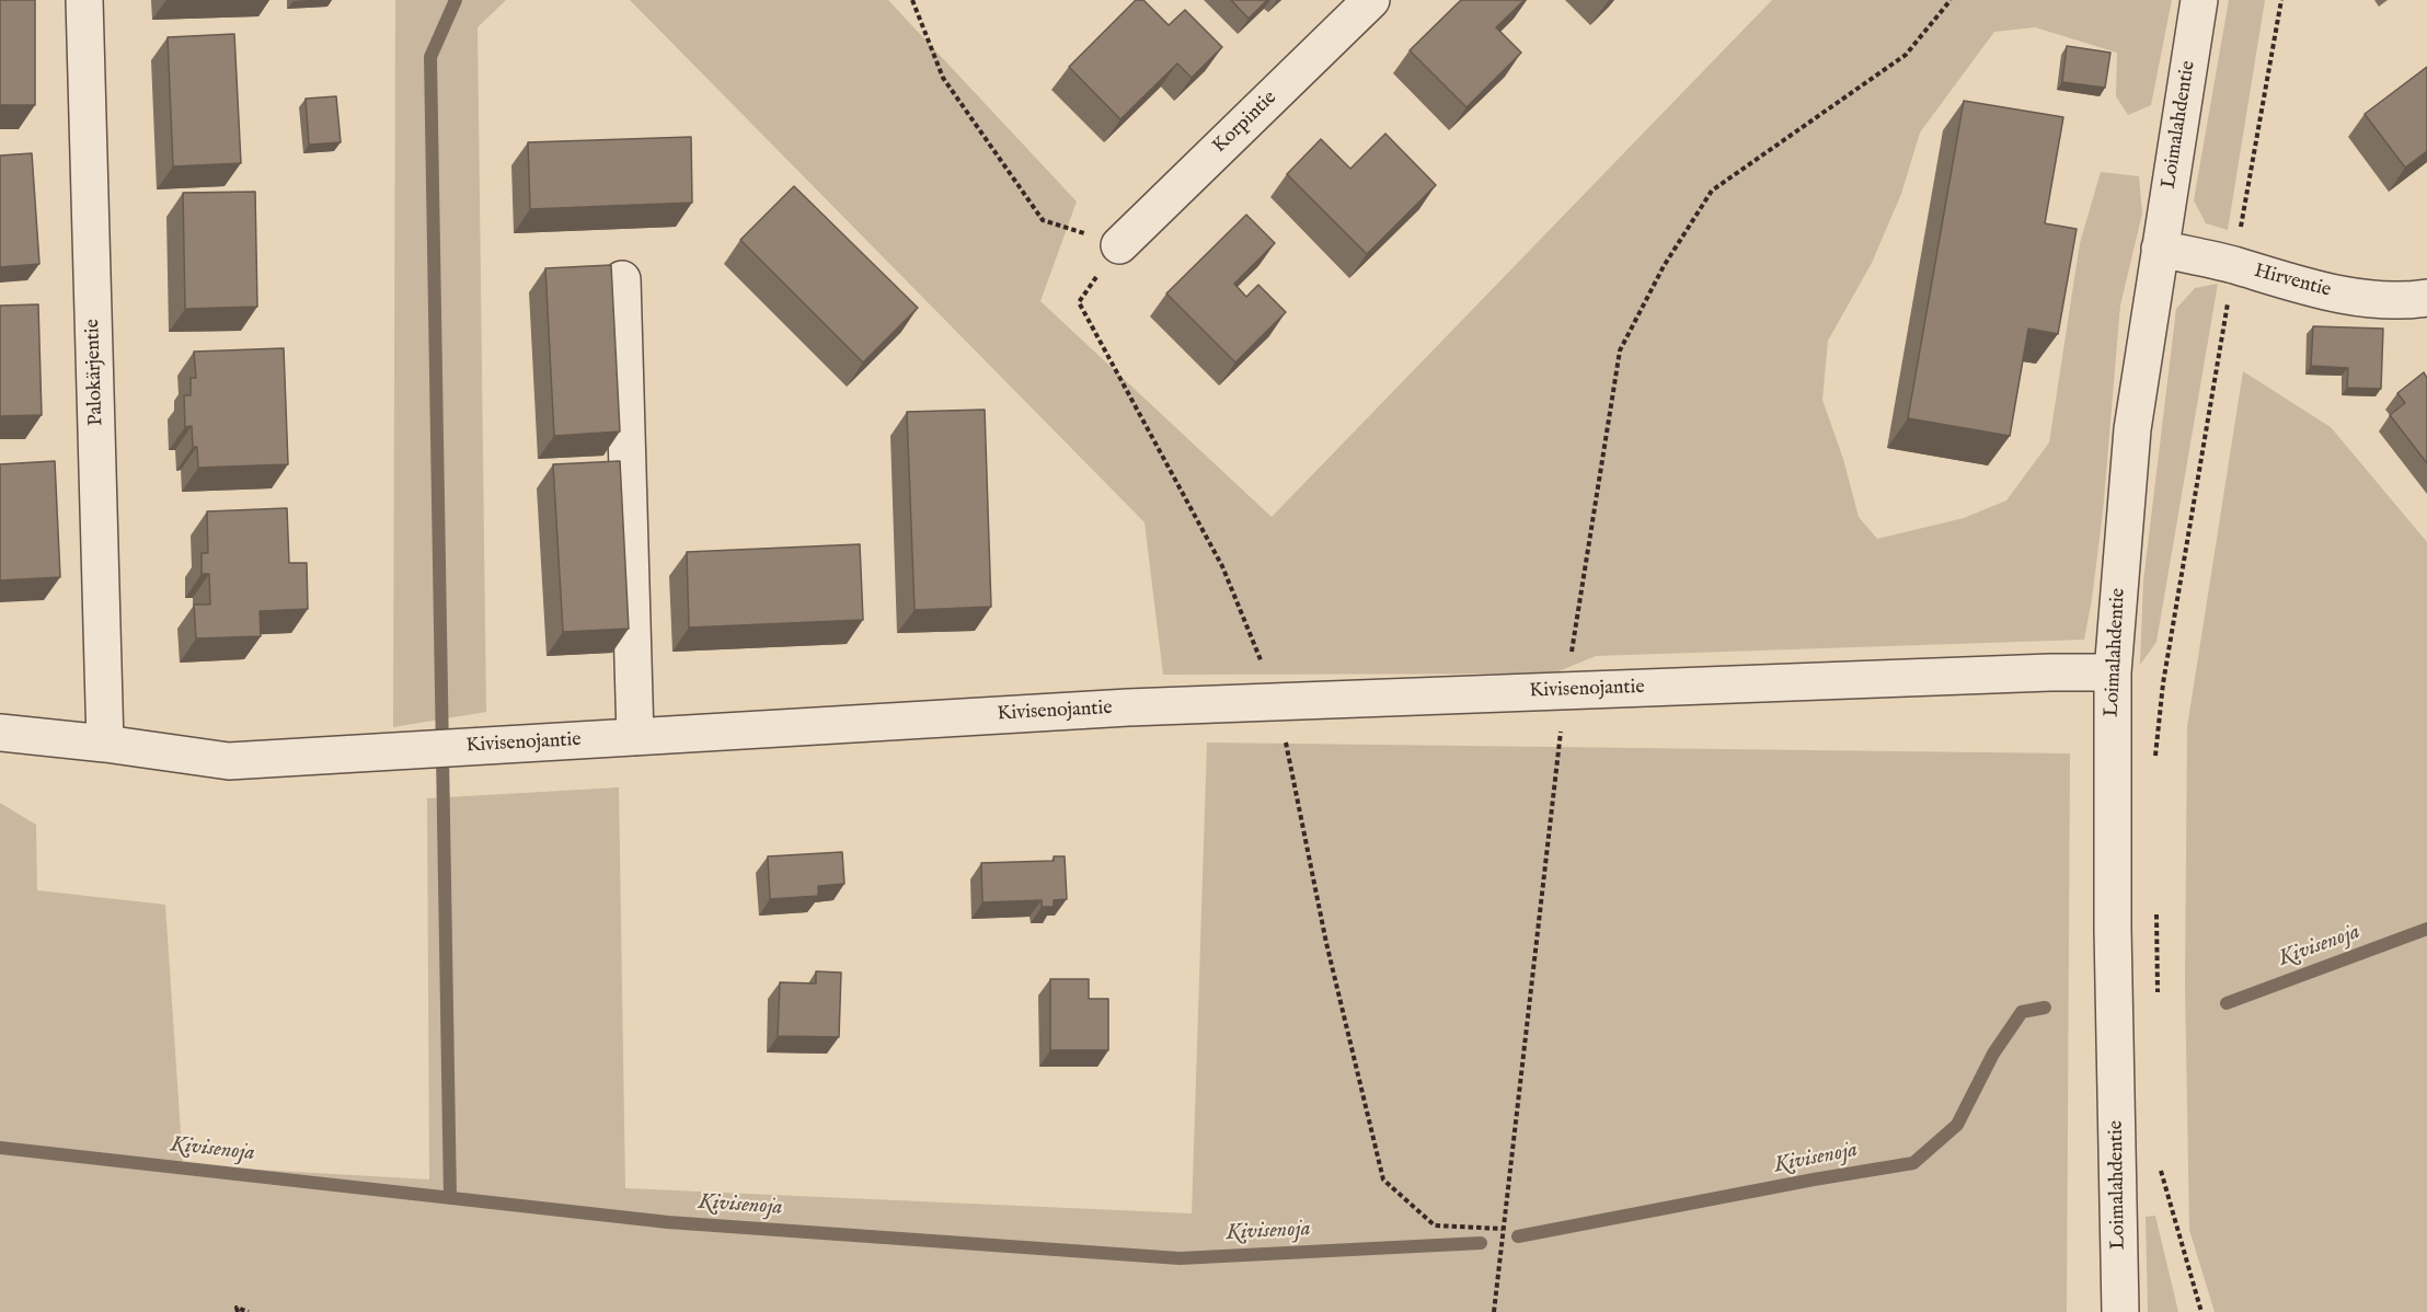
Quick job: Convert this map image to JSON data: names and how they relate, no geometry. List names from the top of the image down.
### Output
{
  "streets": {
    "street": [
      "Korpintie",
      "Loimalahdentie",
      "Hirventie",
      "Palokärjentie",
      "Kivisenojantie"
    ]
  },
  "crossings": [
    ["Loimalahdentie", "Hirventie"],
    ["Loimalahdentie", "Kivisenojantie"],
    ["Palokärjentie", "Kivisenojantie"]
  ],
  "water": ["Kivisenoja"]
}
